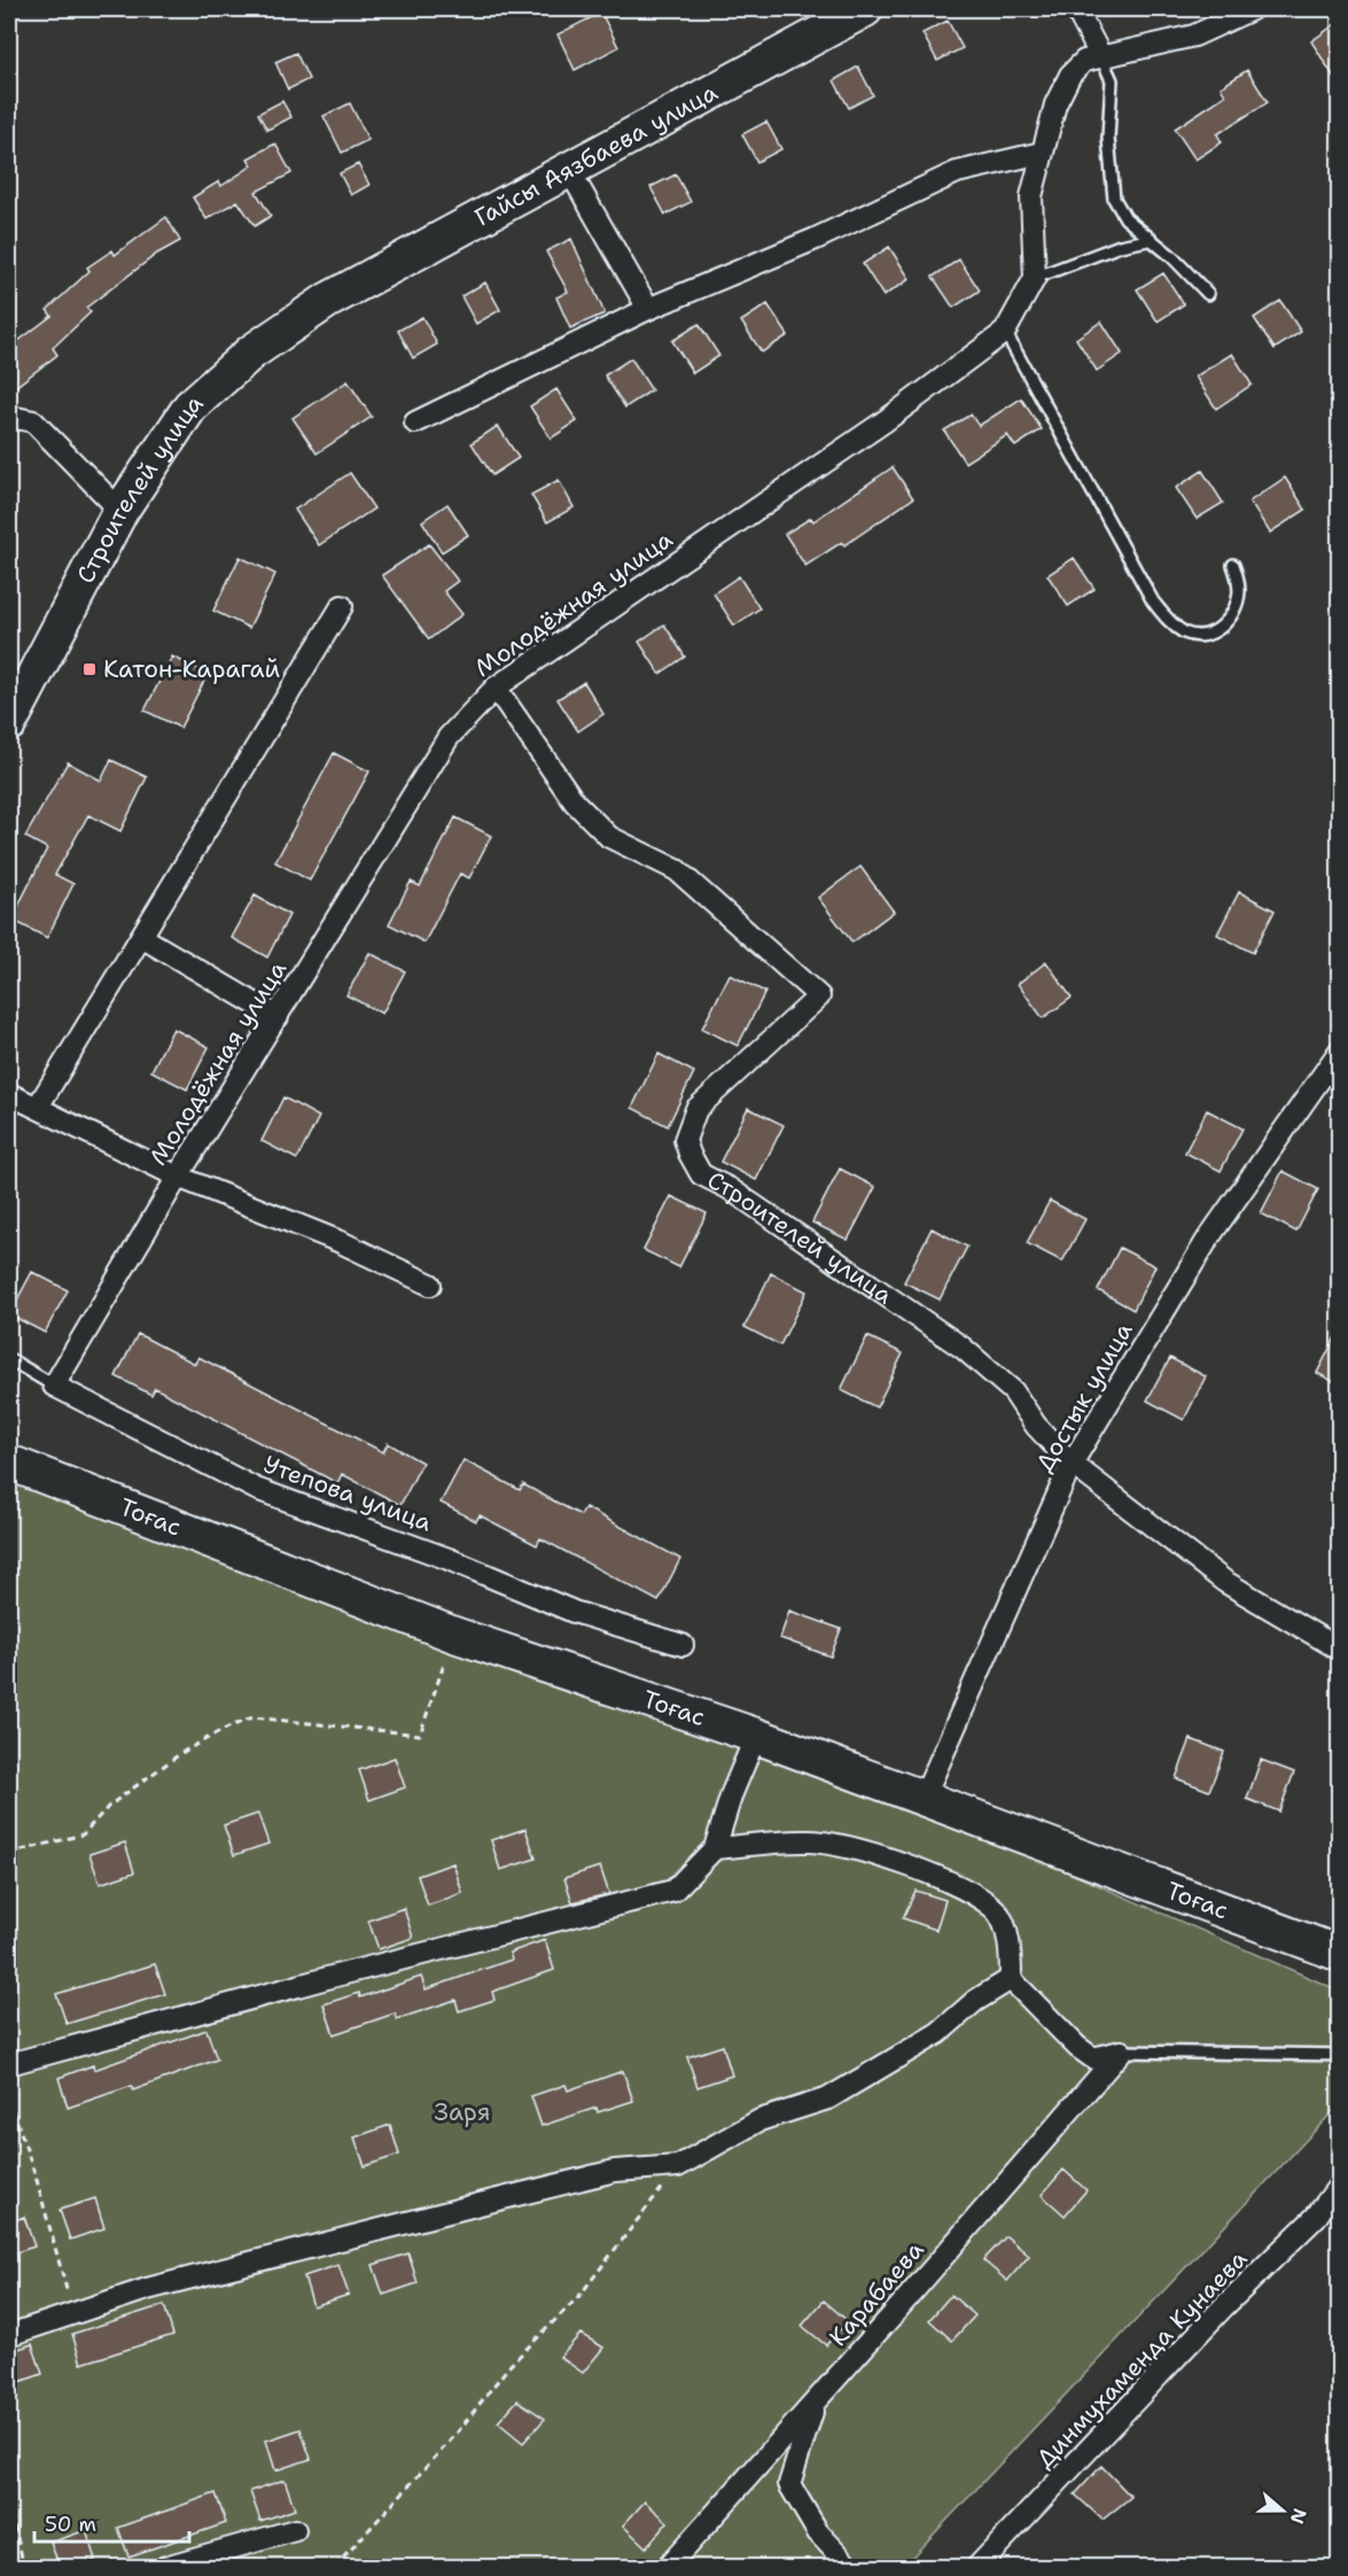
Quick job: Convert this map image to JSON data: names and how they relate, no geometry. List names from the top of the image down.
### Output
{
  "streets": {
    "highway": ["Гайсы Аязбаева улица", "Строителей улица", "Тоғас"],
    "street": [
      "Молодёжная улица",
      "Достык улица",
      "Утепова улица",
      "Карабаева",
      "Динмухаменда Кунаева"
    ]
  },
  "crossings": [
    ["Гайсы Аязбаева улица", "Строителей улица"],
    ["Строителей улица", "Молодёжная улица"],
    ["Строителей улица", "Достык улица"],
    ["Молодёжная улица", "Утепова улица"],
    ["Достык улица", "Тоғас"]
  ],
  "parks": ["Заря"],
  "places": {
    "transit": ["Катон-Карагай"]
  },
  "scale_bar": "50 m",
  "north": "right"
}
